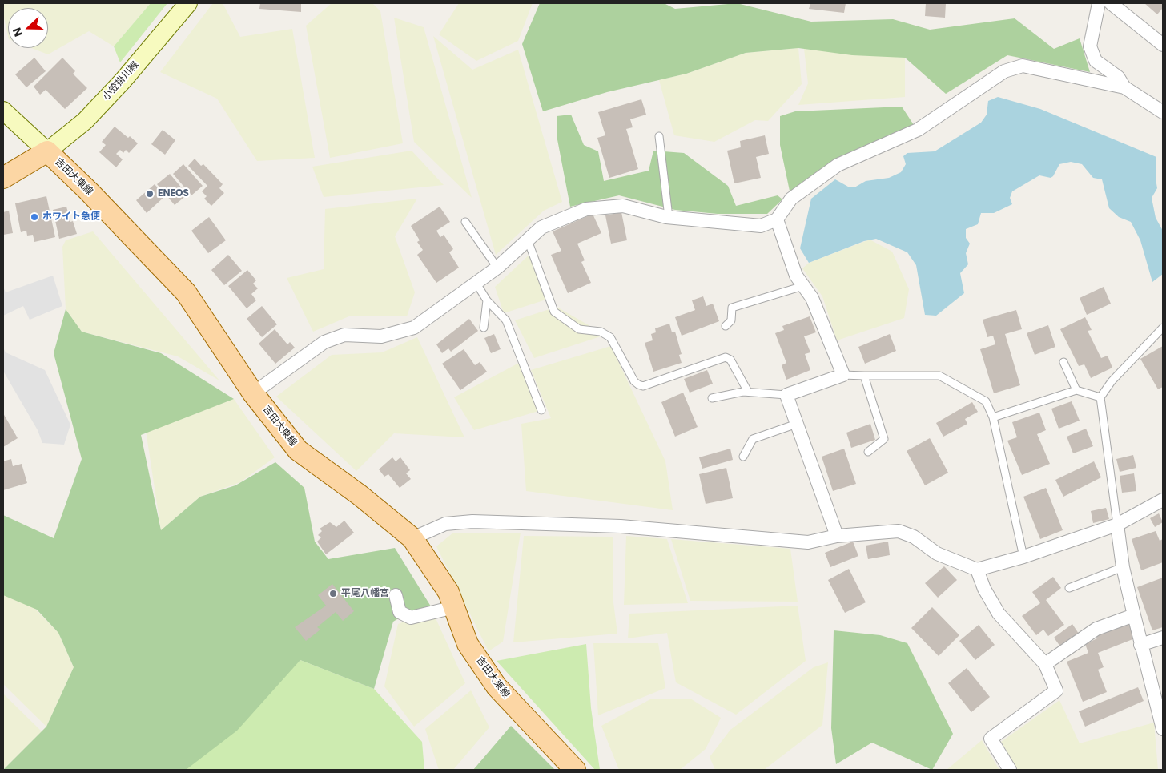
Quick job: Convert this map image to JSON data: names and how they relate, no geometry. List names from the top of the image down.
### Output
{
  "streets": {
    "main road": ["小笠掛川線", "吉田大東線"]
  },
  "crossings": [
    ["小笠掛川線", "吉田大東線"]
  ],
  "places": ["ENEOS", "ホワイト急便", "平尾八幡宮"],
  "north": "left"
}
